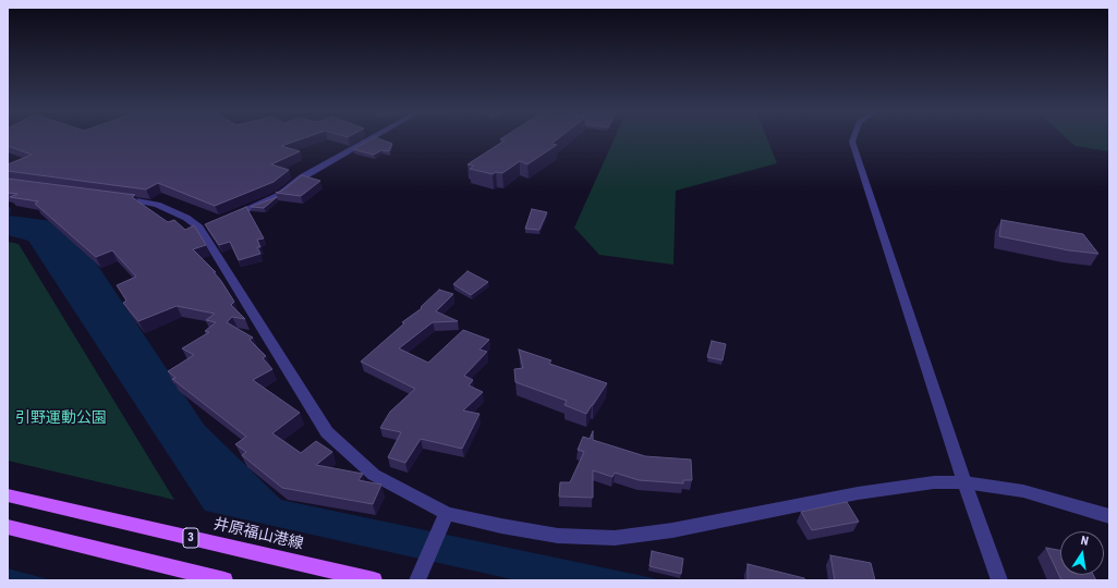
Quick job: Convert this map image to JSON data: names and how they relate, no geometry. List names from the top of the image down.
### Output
{
  "streets": {
    "main road": ["井原福山港線", "3"]
  },
  "parks": ["引野運動公園"],
  "north": "top"
}
